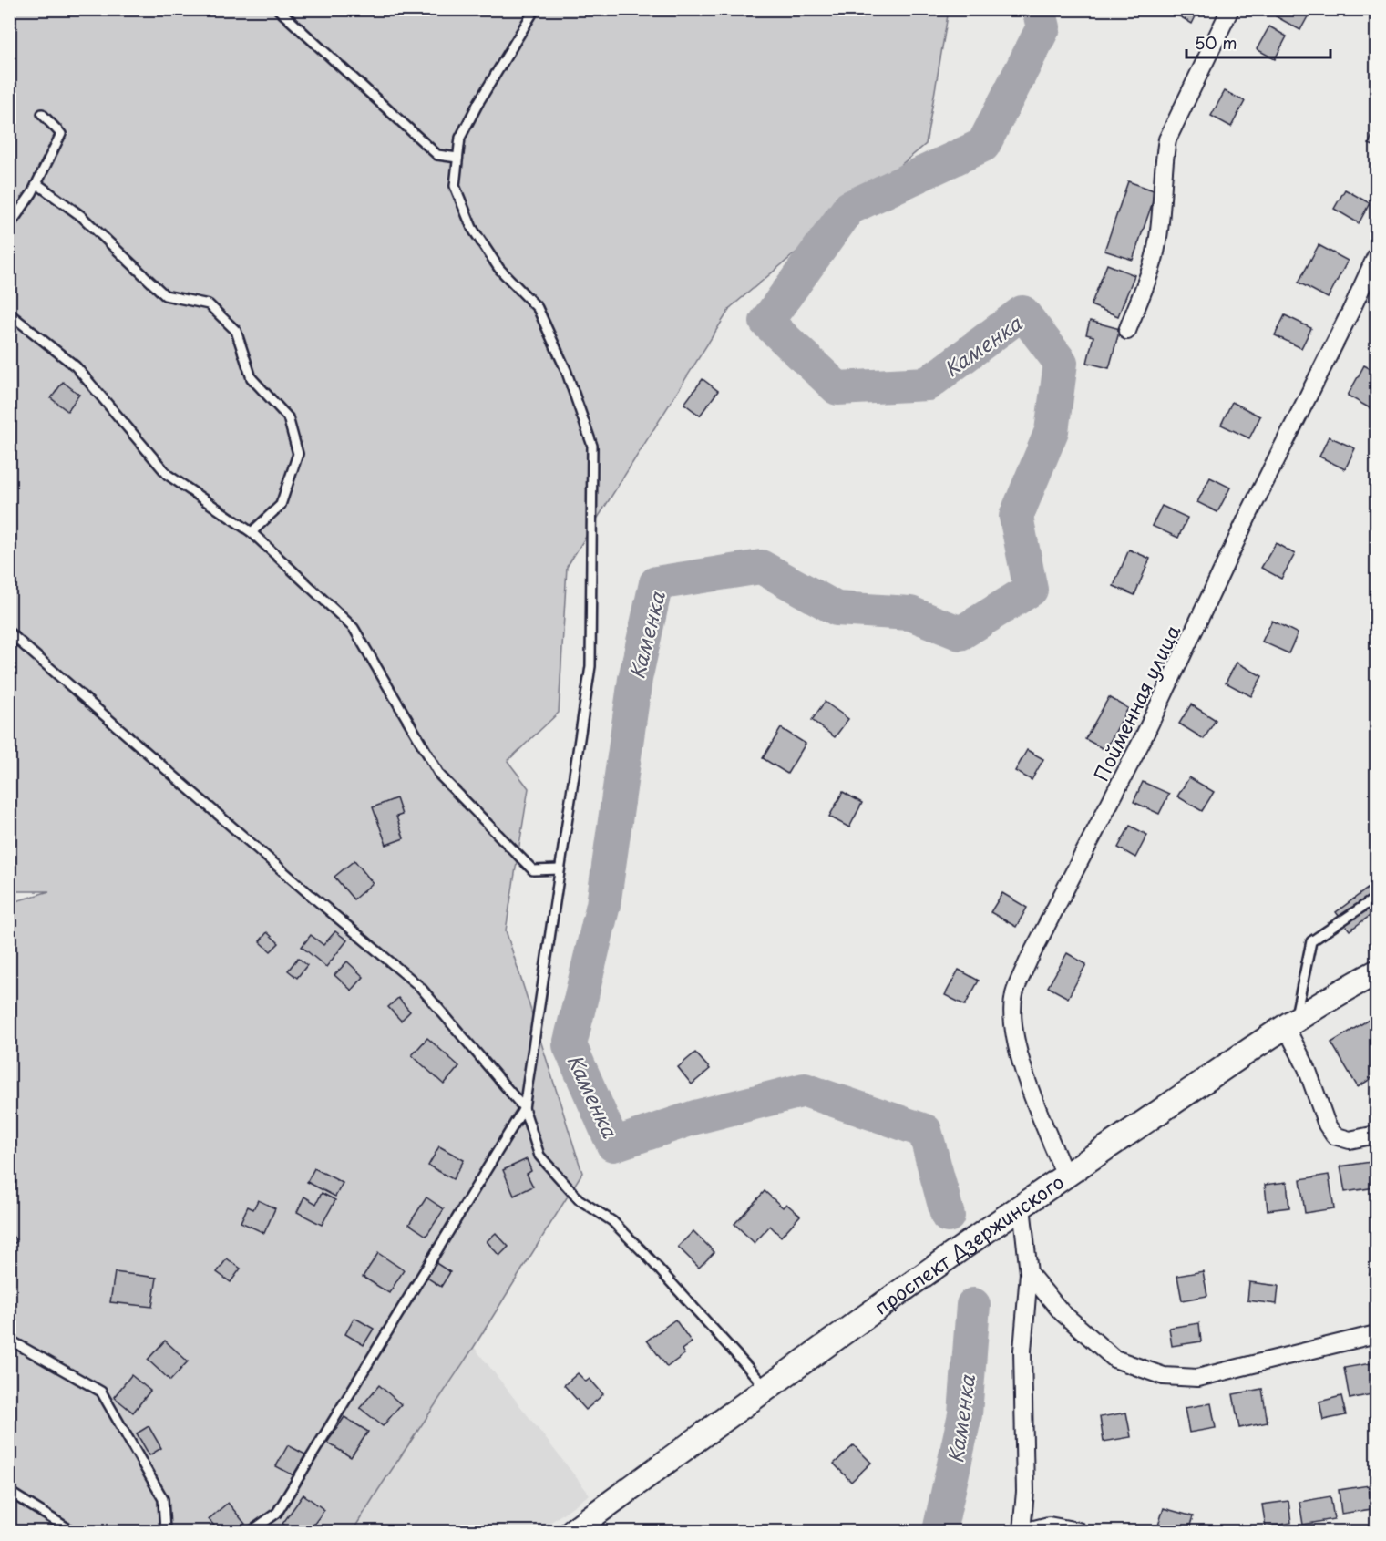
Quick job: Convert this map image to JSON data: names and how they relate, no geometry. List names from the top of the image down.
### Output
{
  "streets": {
    "street": ["Пойменная улица", "проспект Дзержинского"]
  },
  "crossings": [
    ["Пойменная улица", "проспект Дзержинского"]
  ],
  "water": ["Каменка"],
  "scale_bar": "50 m"
}
